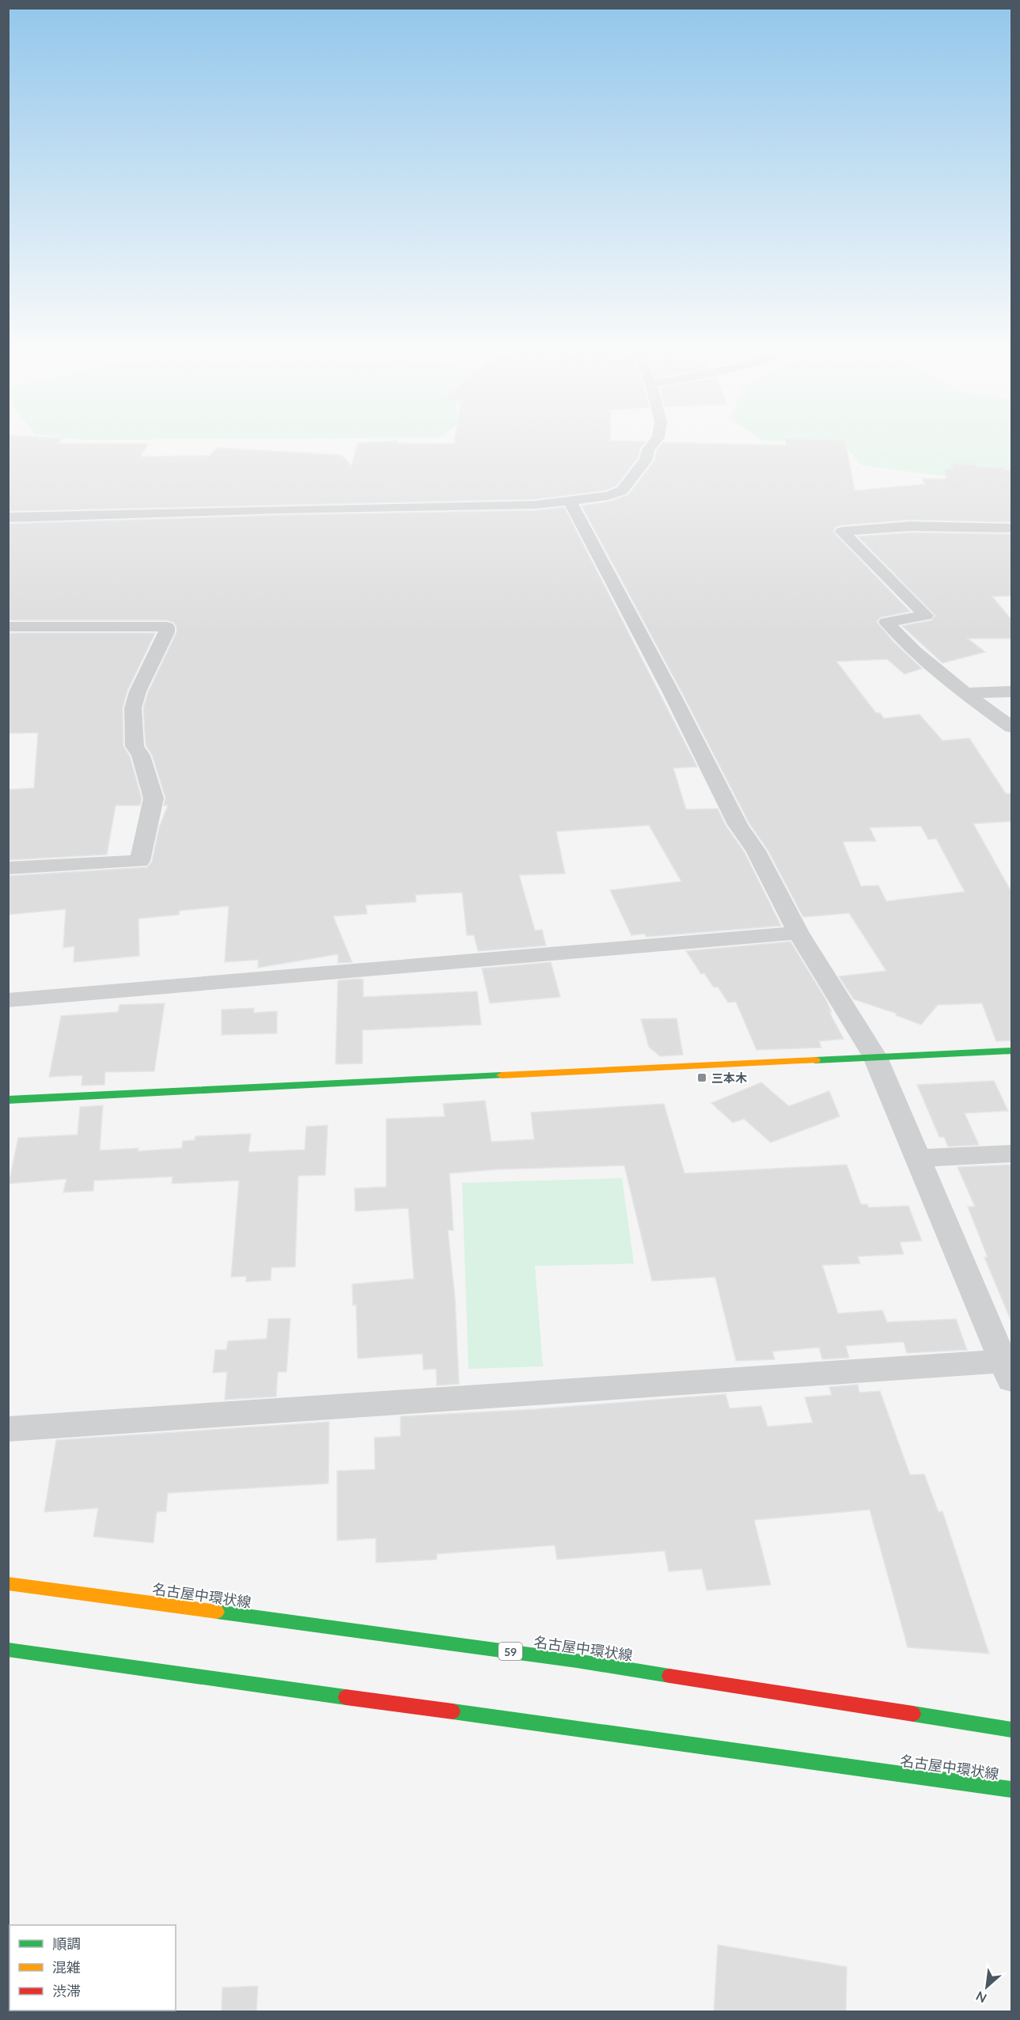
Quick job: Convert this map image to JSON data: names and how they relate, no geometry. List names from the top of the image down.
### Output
{
  "streets": {
    "main road": ["名古屋中環状線", "59"]
  },
  "places": {
    "transit": ["三本木"]
  },
  "legend": ["順調", "混雑", "渋滞"],
  "north": "bottom left"
}
